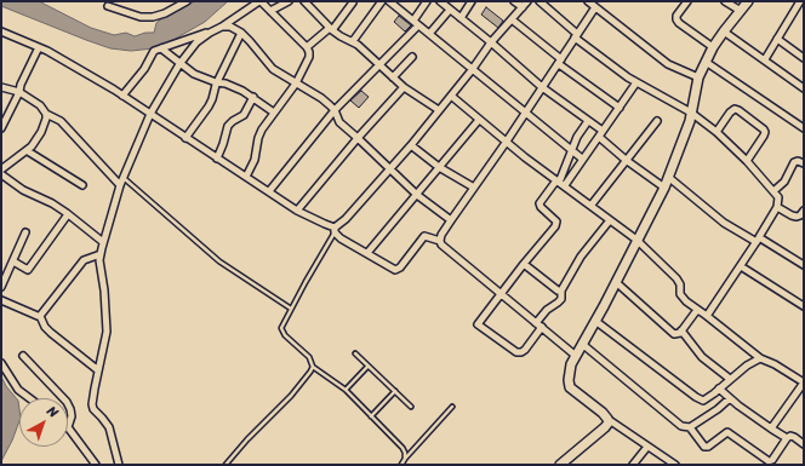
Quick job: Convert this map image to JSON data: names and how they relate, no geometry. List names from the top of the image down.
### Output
{
  "north": "top right"
}
